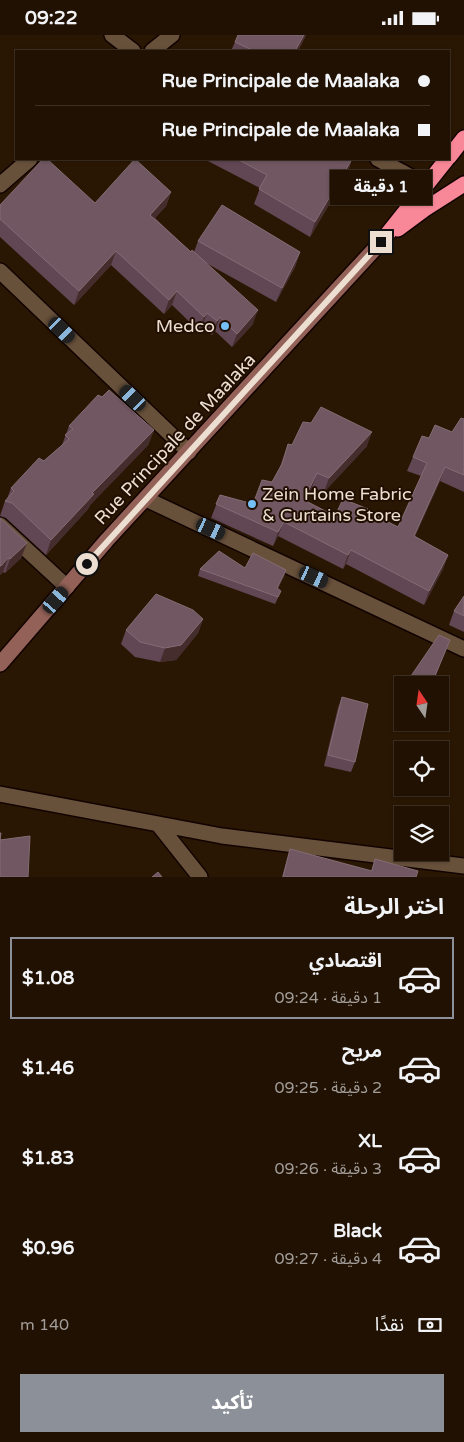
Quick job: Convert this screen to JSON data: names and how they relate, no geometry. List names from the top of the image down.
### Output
{
  "streets": {
    "main road": ["Rue Principale de Maalaka"]
  },
  "places": ["Medco", "Zein Home Fabric & Curtains Store"],
  "north": "top",
  "page": {
    "status": "09:22",
    "banner": ["Rue Principale de Maalaka", "Rue Principale de Maalaka"],
    "bubble": "1 دقيقة",
    "heading": "اختر الرحلة",
    "list": [
      {
        "name": "اقتصادي",
        "note": "1 دقيقة · 09:24",
        "value": "$1.08"
      },
      {
        "name": "مريح",
        "note": "2 دقيقة · 09:25",
        "value": "$1.46"
      },
      {
        "name": "XL",
        "note": "3 دقيقة · 09:26",
        "value": "$1.83"
      },
      {
        "name": "Black",
        "note": "4 دقيقة · 09:27",
        "value": "$0.96"
      }
    ],
    "pay": ["نقدًا", "140 m"],
    "buttons": "تأكيد"
  }
}
